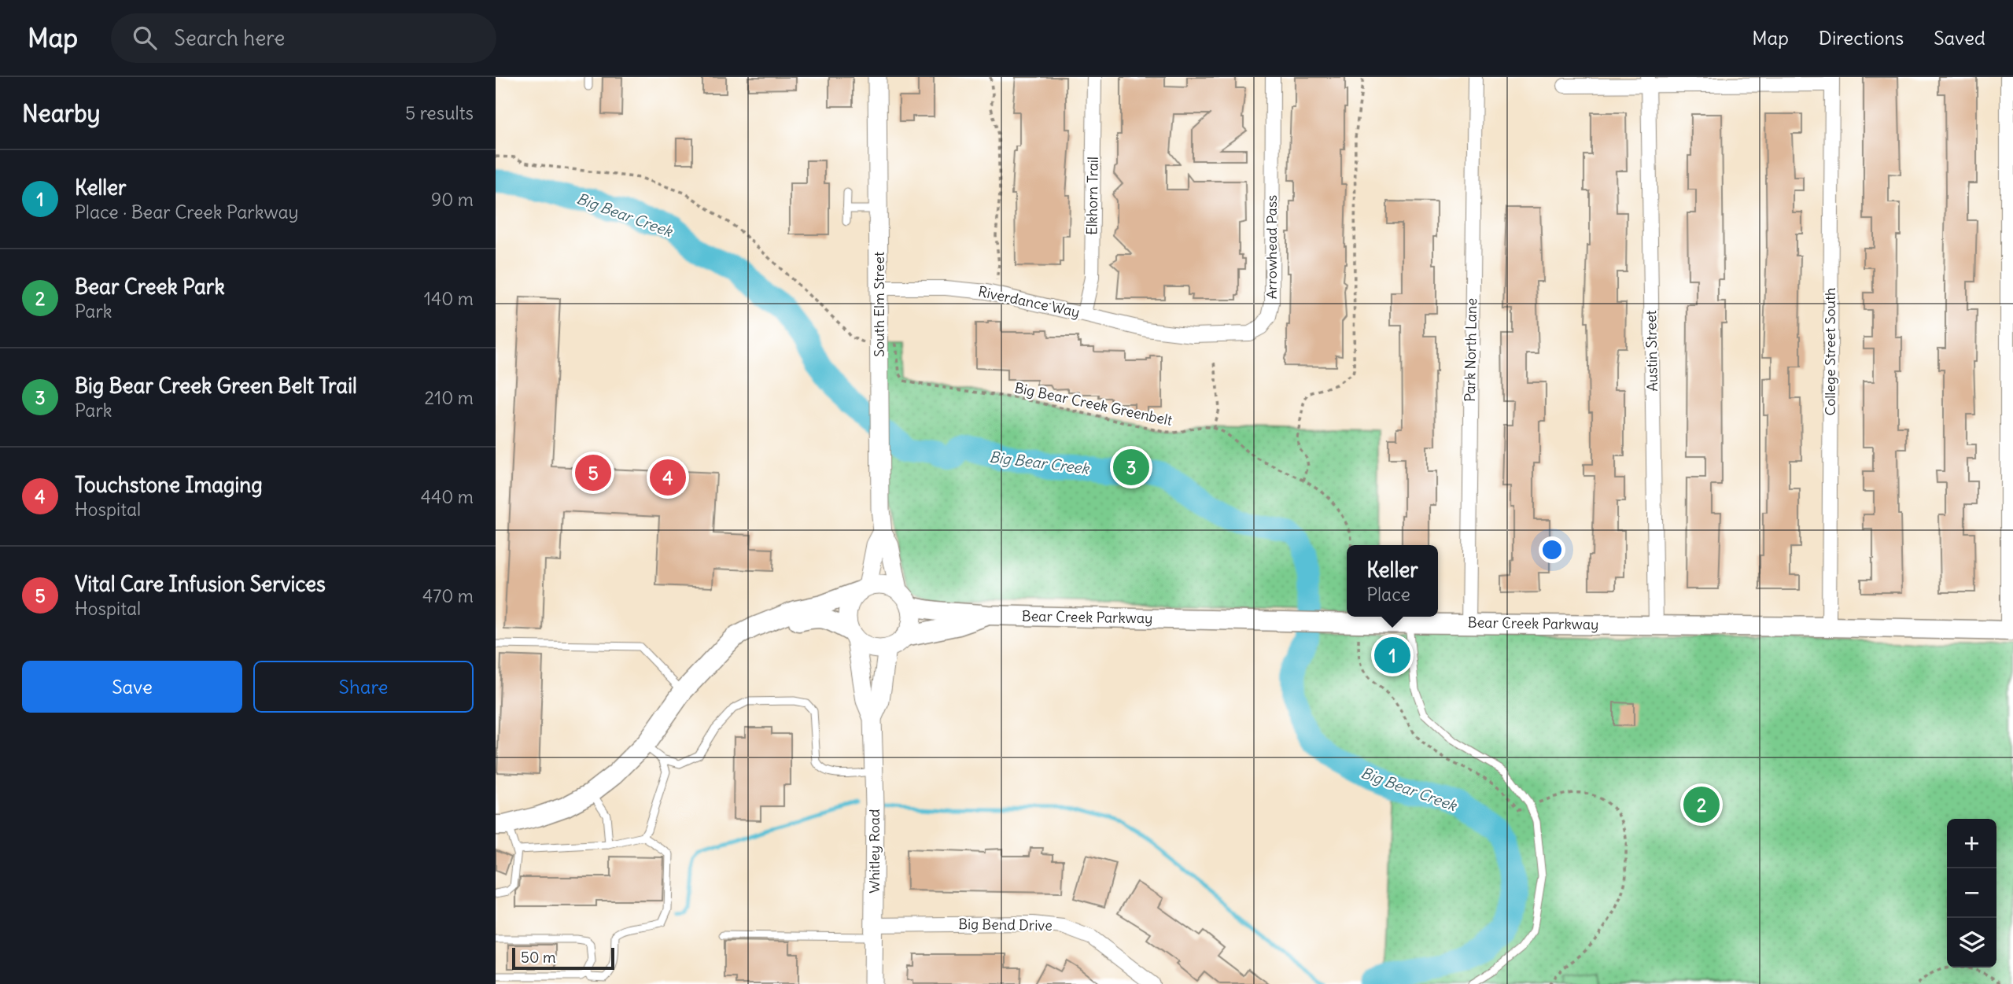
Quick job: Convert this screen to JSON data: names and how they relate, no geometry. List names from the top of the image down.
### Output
{
  "streets": {
    "main road": ["Bear Creek Parkway"],
    "street": [
      "Elkhorn Trail",
      "Arrowhead Pass",
      "Riverdance Way",
      "South Elm Street",
      "Park North Lane",
      "Austin Street",
      "College Street South",
      "Whitley Road",
      "Big Bend Drive"
    ],
    "path": ["Big Bear Creek Greenbelt"]
  },
  "crossings": [
    ["Elkhorn Trail", "Riverdance Way"],
    ["Arrowhead Pass", "Riverdance Way"],
    ["Riverdance Way", "South Elm Street"],
    ["South Elm Street", "Bear Creek Parkway"],
    ["South Elm Street", "Whitley Road"],
    ["Park North Lane", "Bear Creek Parkway"],
    ["Austin Street", "Bear Creek Parkway"],
    ["College Street South", "Bear Creek Parkway"],
    ["Bear Creek Parkway", "Whitley Road"],
    ["Whitley Road", "Big Bend Drive"]
  ],
  "water": ["Big Bear Creek"],
  "scale_bar": "50 m",
  "page": {
    "header": "Map",
    "search": "Search here",
    "nav": ["Map", "Directions", "Saved"],
    "heading": ["Nearby", "5 results"],
    "list": [
      {
        "mark": "1",
        "name": "Keller",
        "note": "Place · Bear Creek Parkway",
        "value": "90 m"
      },
      {
        "mark": "2",
        "name": "Bear Creek Park",
        "note": "Park",
        "value": "140 m"
      },
      {
        "mark": "3",
        "name": "Big Bear Creek Green Belt Trail",
        "note": "Park",
        "value": "210 m"
      },
      {
        "mark": "4",
        "name": "Touchstone Imaging",
        "note": "Hospital",
        "value": "440 m"
      },
      {
        "mark": "5",
        "name": "Vital Care Infusion Services",
        "note": "Hospital",
        "value": "470 m"
      }
    ],
    "pins": [
      "3",
      "5",
      "4",
      "1",
      "2"
    ],
    "popup": ["Keller", "Place"],
    "buttons": ["Save", "Share"],
    "map_buttons": ["+", "−"],
    "scale": "50 m"
  }
}
